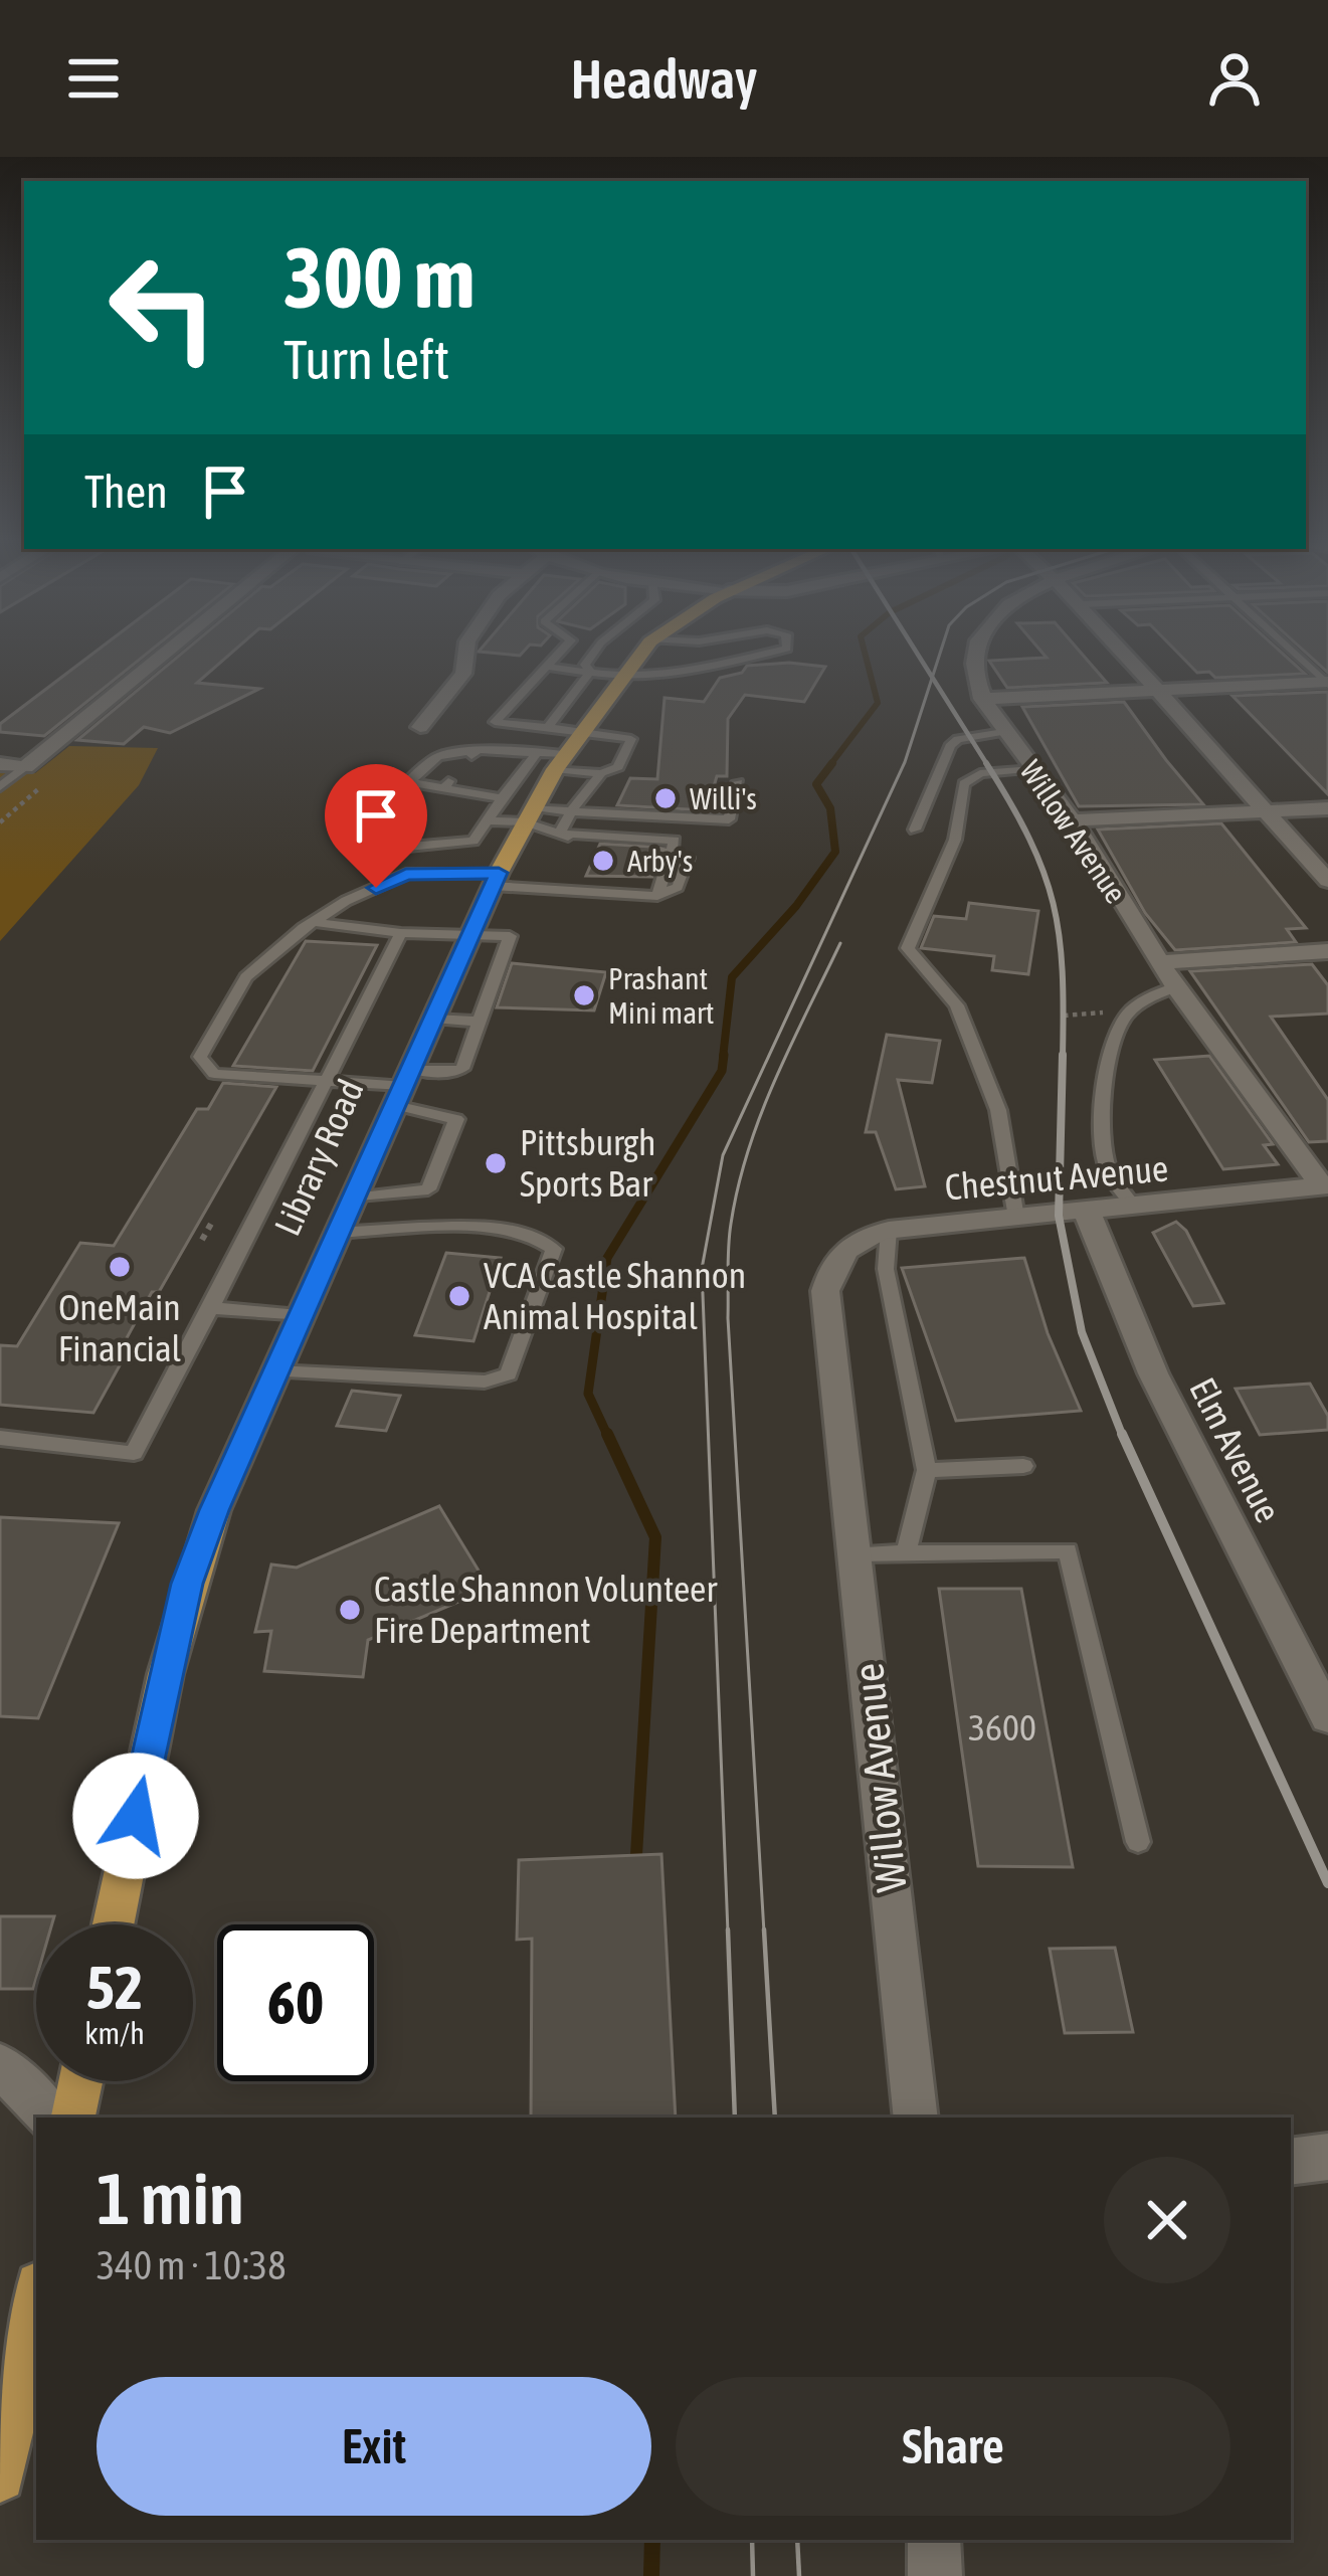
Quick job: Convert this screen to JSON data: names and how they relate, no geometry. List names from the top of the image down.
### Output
{
  "streets": {
    "main road": ["Library Road"],
    "street": ["Willow Avenue", "Chestnut Avenue", "Elm Avenue"]
  },
  "crossings": [
    ["Willow Avenue", "Chestnut Avenue"],
    ["Chestnut Avenue", "Elm Avenue"]
  ],
  "places": [
    "Willi's",
    "Arby's",
    "Prashant Mini mart",
    "Pittsburgh Sports Bar",
    "OneMain Financial",
    "VCA Castle Shannon Animal Hospital",
    "Castle Shannon Volunteer Fire Department"
  ],
  "house_numbers": ["3600"],
  "page": {
    "header": "Headway",
    "turn": ["300 m", "Turn left"],
    "then": "Then",
    "speed": "52 km/h",
    "limit": "60",
    "heading": ["1 min", "340 m · 10:38"],
    "buttons": ["Exit", "Share"]
  }
}
